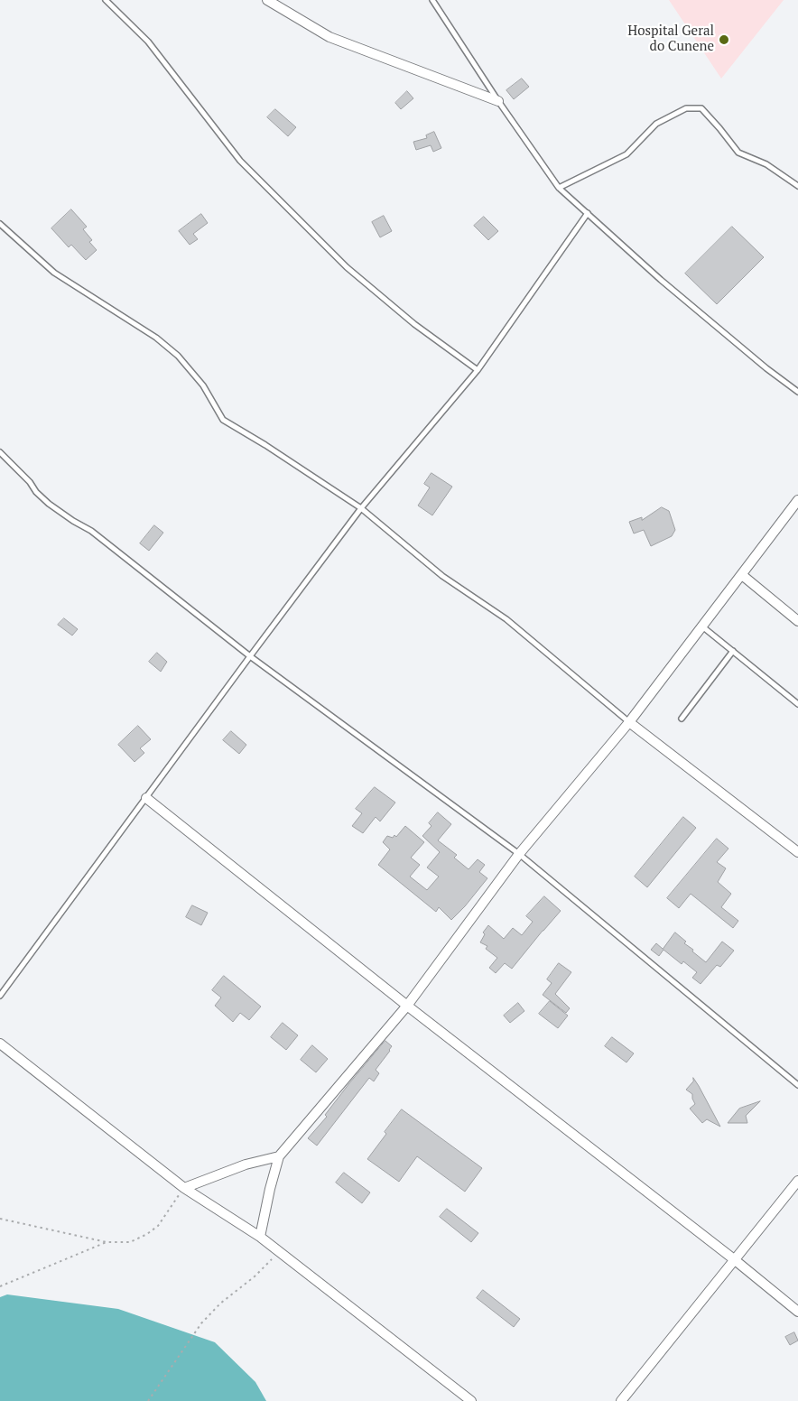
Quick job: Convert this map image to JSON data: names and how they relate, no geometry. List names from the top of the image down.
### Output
{
  "places": ["Hospital Geral do Cunene"]
}
